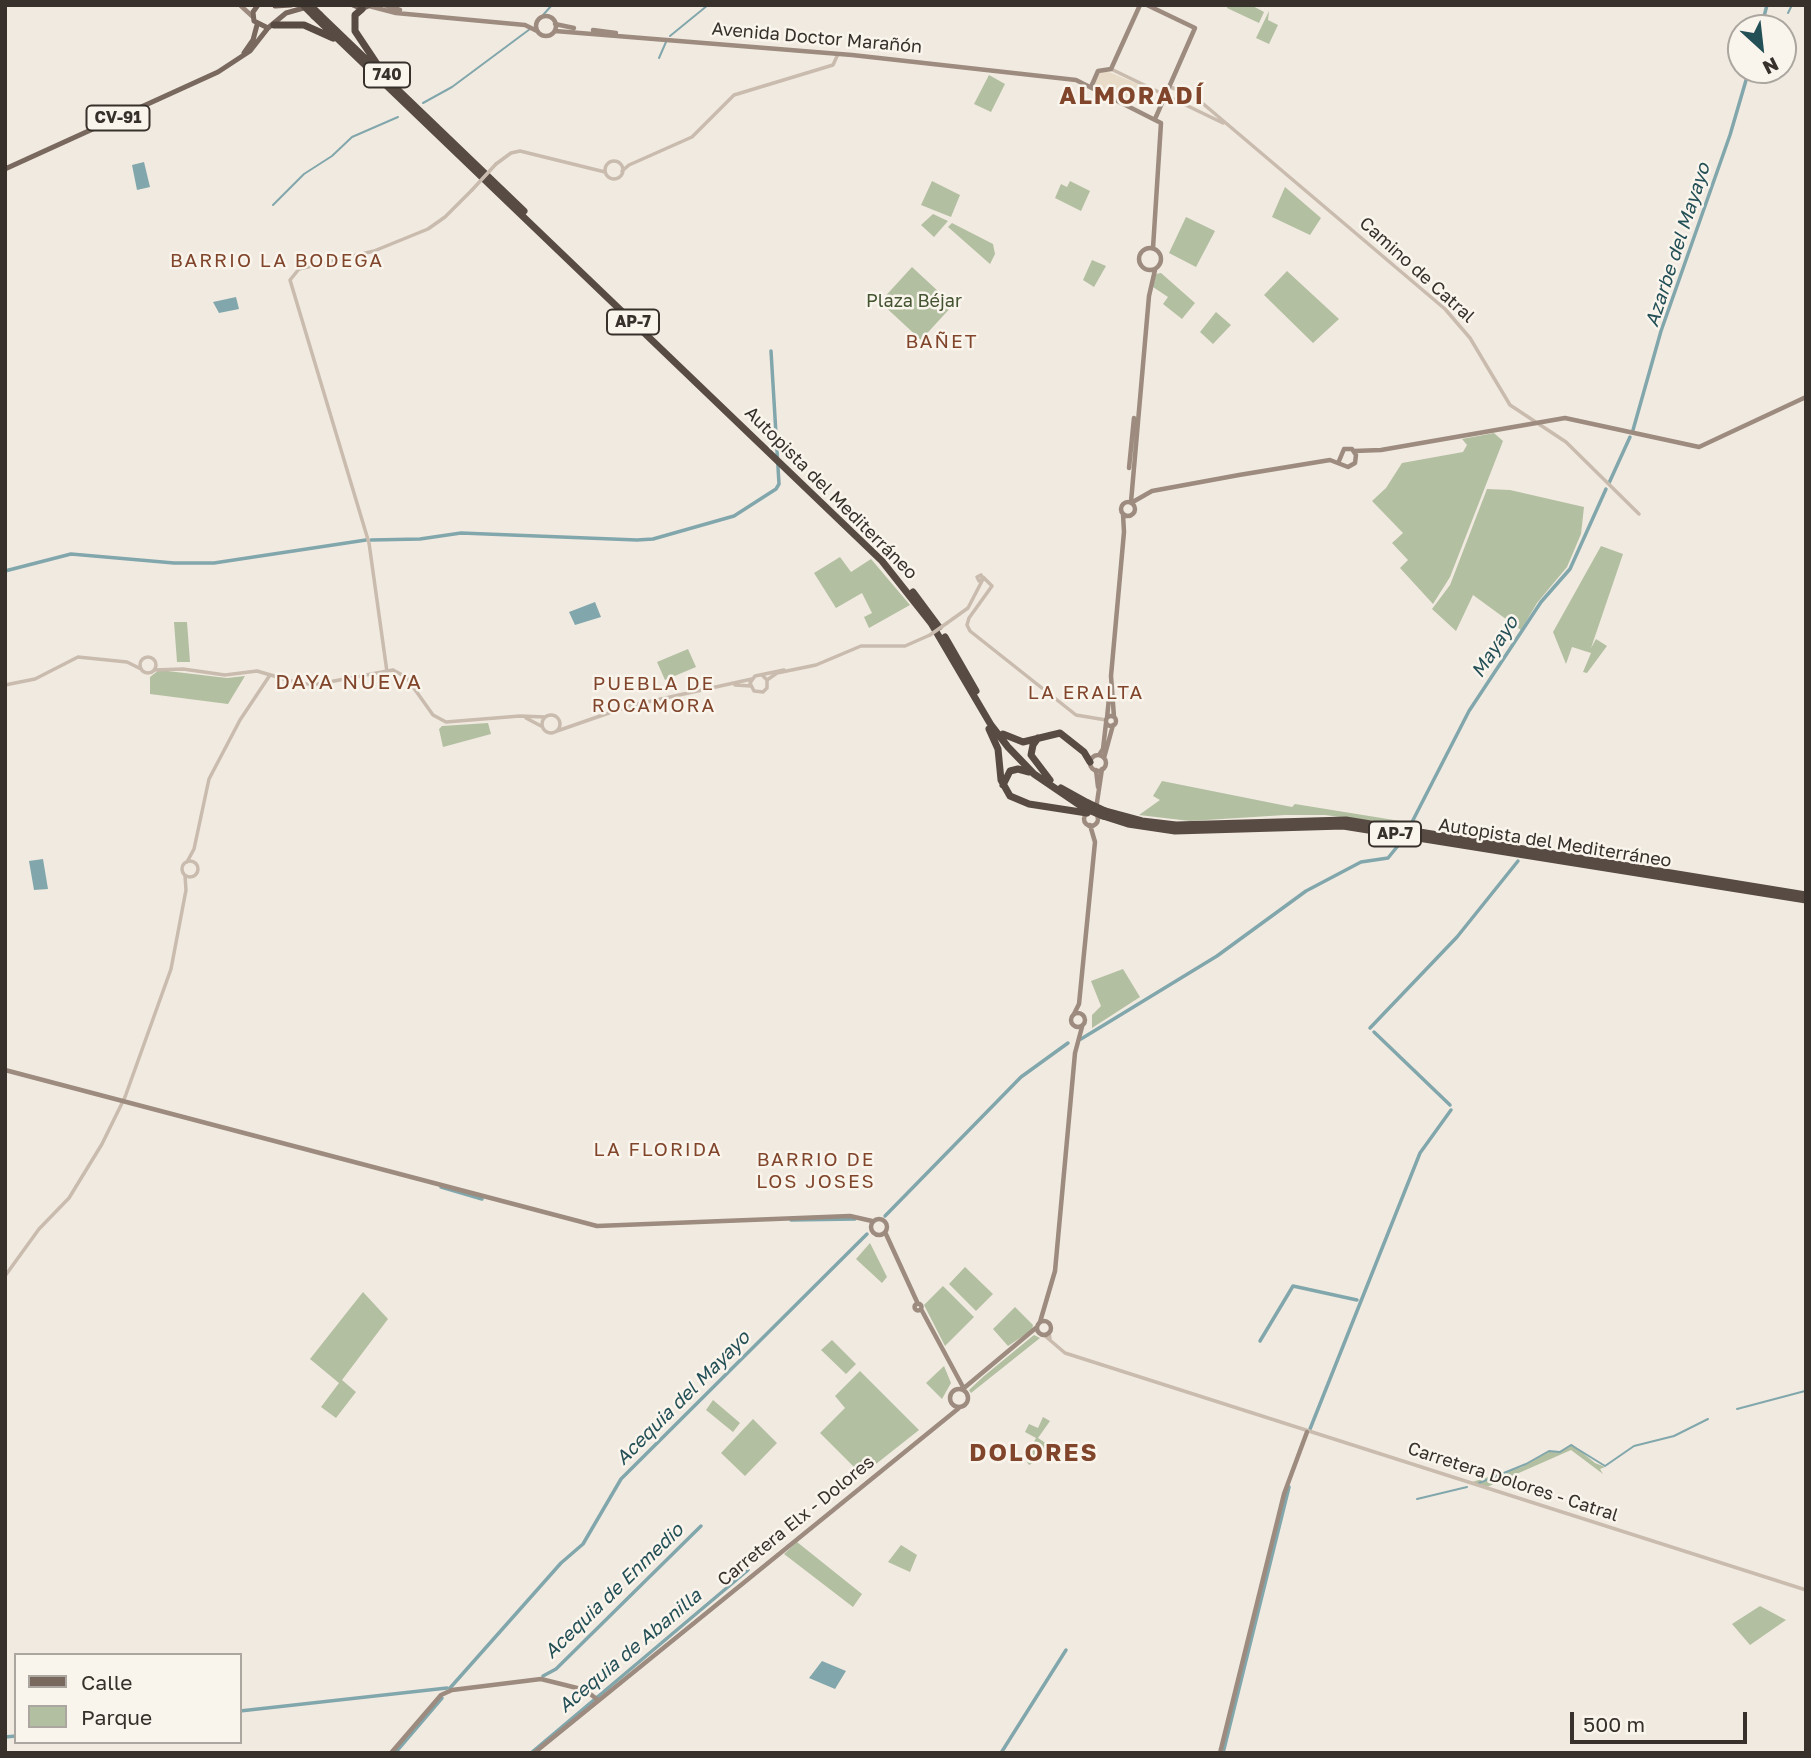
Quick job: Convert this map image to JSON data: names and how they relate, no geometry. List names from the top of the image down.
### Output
{
  "streets": {
    "highway": ["740", "AP-7", "Autopista del Mediterráneo"],
    "main road": ["Avenida Doctor Marañón", "CV-91", "Carretera Elx - Dolores"],
    "street": ["Camino de Catral", "Carretera Dolores - Catral"]
  },
  "crossings": [
    ["740", "Autopista del Mediterráneo"],
    ["CV-91", "Autopista del Mediterráneo"]
  ],
  "districts": [
    "ALMORADÍ",
    "BARRIO LA BODEGA",
    "BAÑET",
    "DAYA NUEVA",
    "PUEBLA DE ROCAMORA",
    "LA ERALTA",
    "LA FLORIDA",
    "BARRIO DE LOS JOSES",
    "DOLORES"
  ],
  "water": [
    "Azarbe del Mayayo",
    "Mayayo",
    "Acequia del Mayayo",
    "Acequia de Enmedio",
    "Acequia de Abanilla"
  ],
  "parks": ["Plaza Béjar"],
  "legend": ["Calle", "Parque"],
  "scale_bar": "500 m",
  "north": "bottom right"
}
